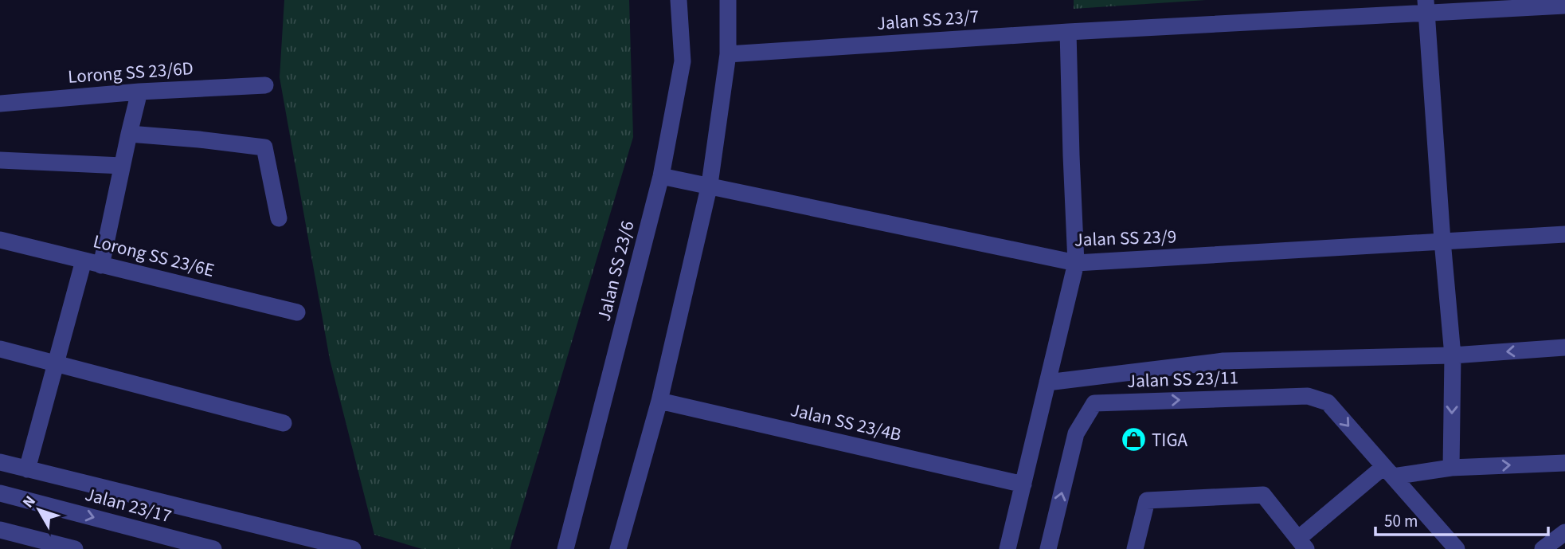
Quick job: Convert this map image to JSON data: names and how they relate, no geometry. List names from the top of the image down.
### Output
{
  "streets": {
    "street": [
      "Jalan SS 23/7",
      "Lorong SS 23/6D",
      "Jalan SS 23/9",
      "Lorong SS 23/6E",
      "Jalan SS 23/6",
      "Jalan SS 23/11",
      "Jalan SS 23/4B",
      "Jalan 23/17"
    ]
  },
  "crossings": [
    ["Jalan SS 23/9", "Jalan SS 23/6"]
  ],
  "places": {
    "shop": ["TIGA"]
  },
  "scale_bar": "50 m",
  "north": "top left"
}
